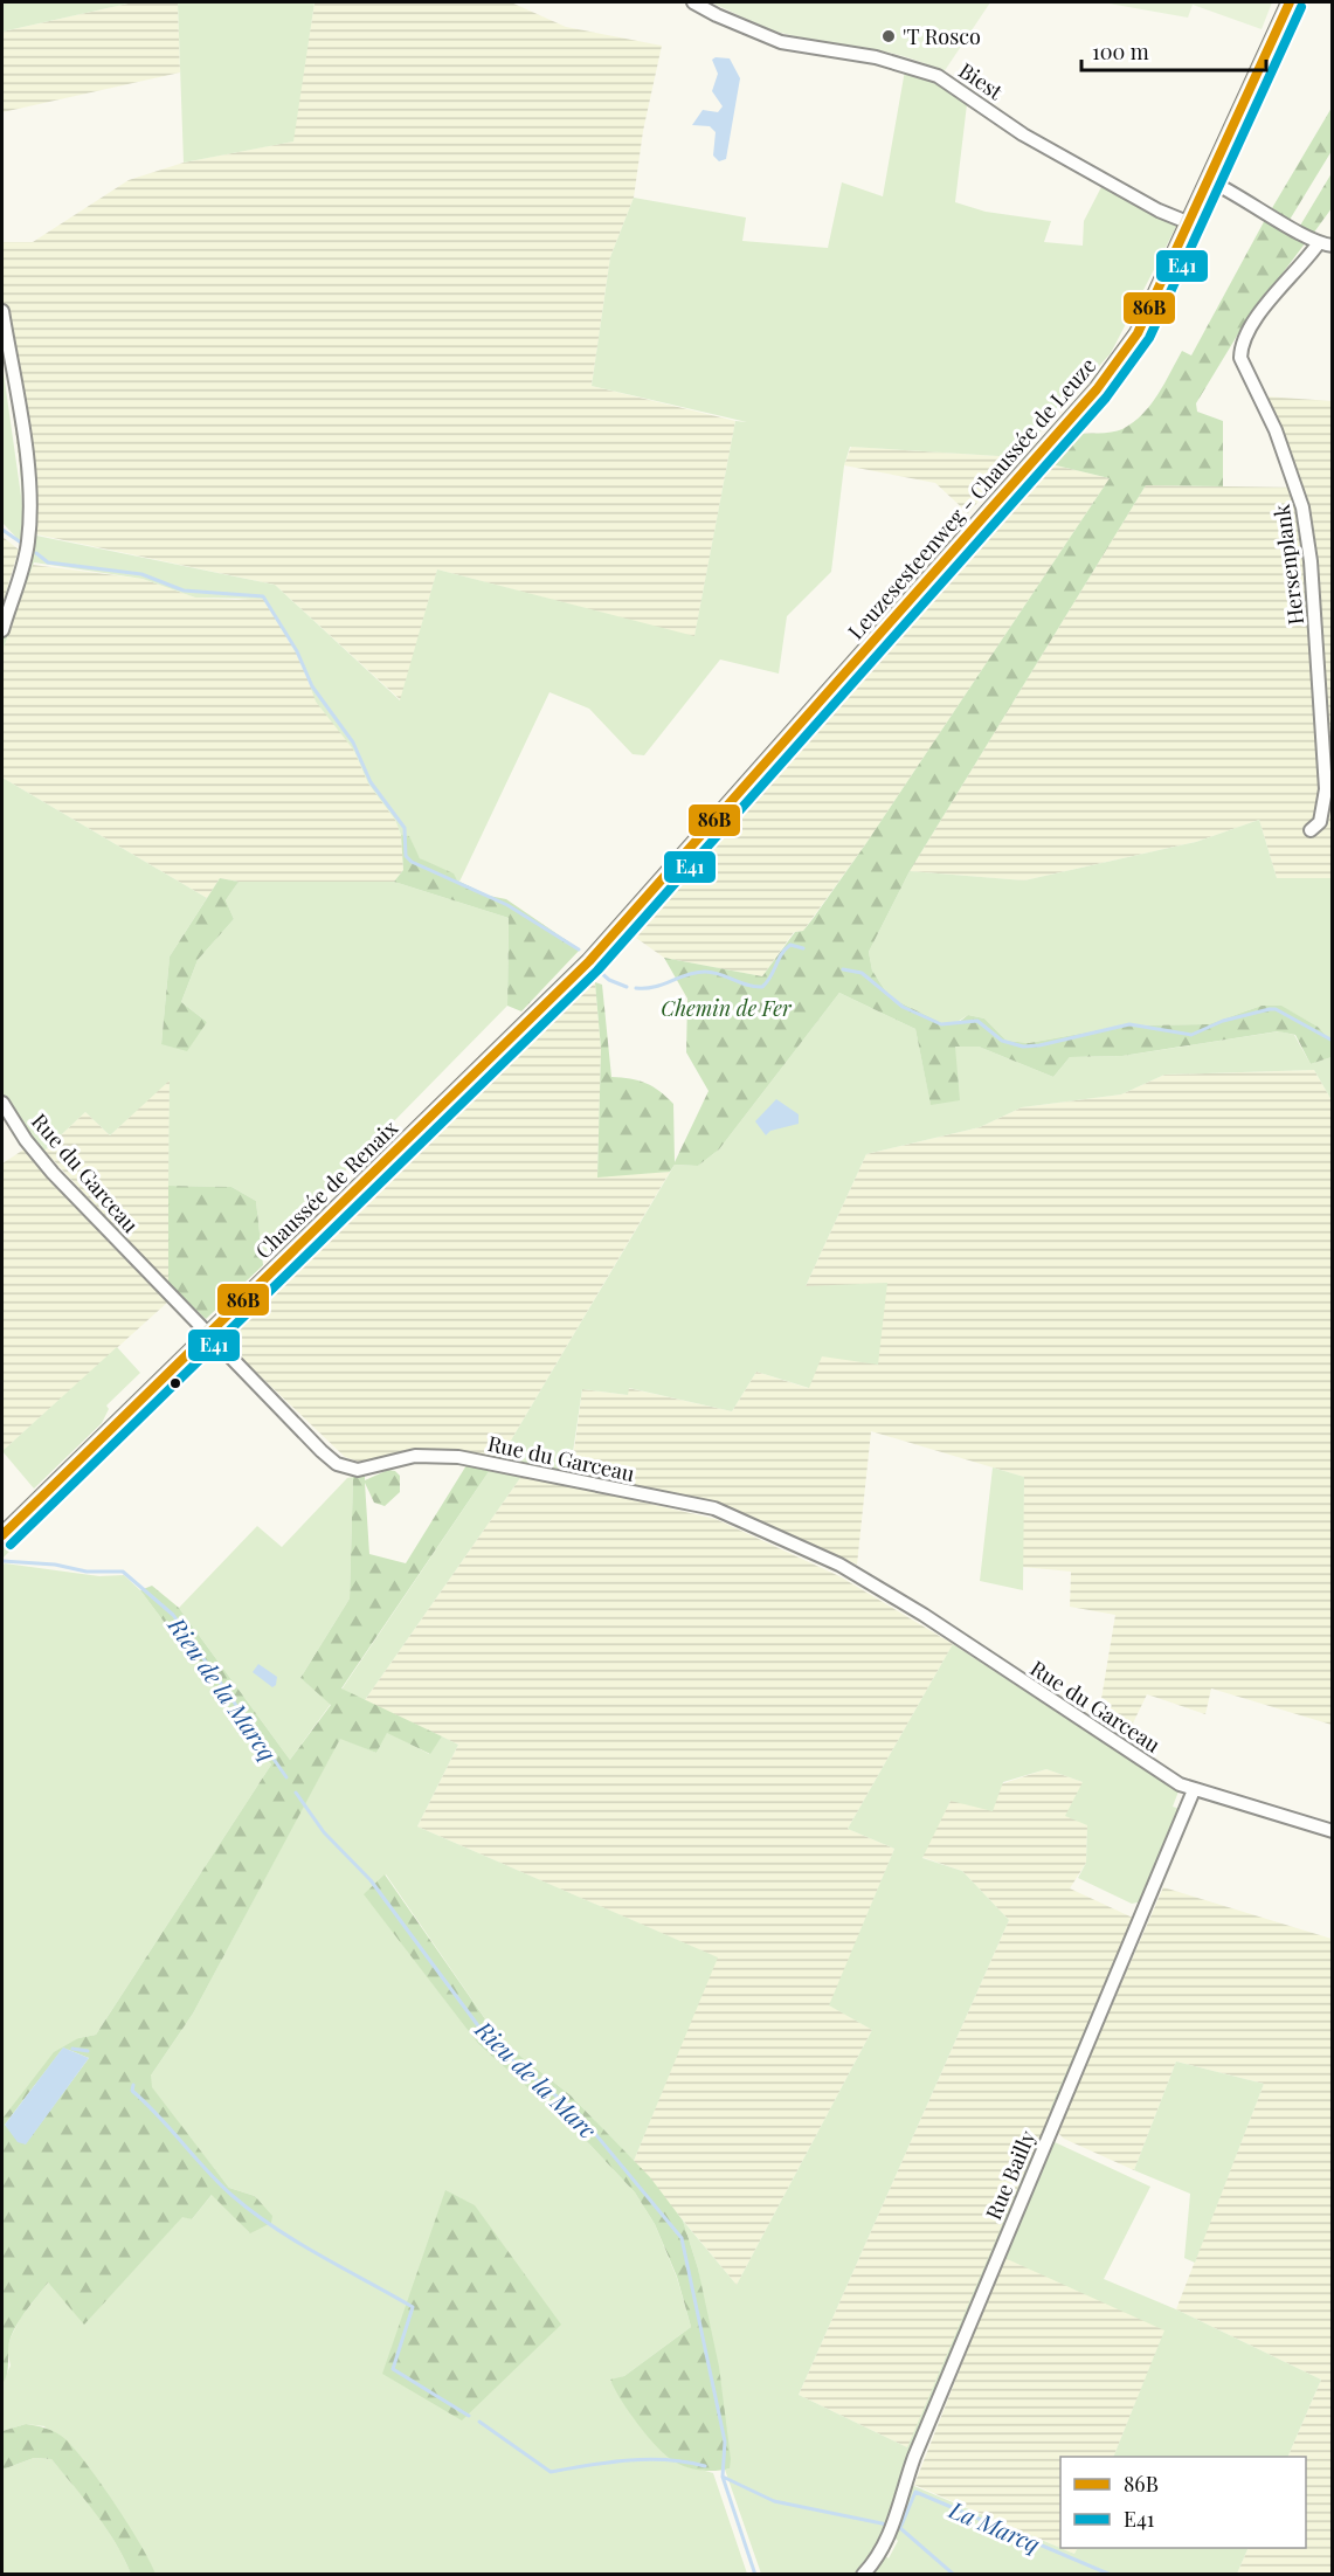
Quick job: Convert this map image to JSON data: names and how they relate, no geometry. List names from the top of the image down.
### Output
{
  "streets": {
    "main road": ["Leuzesesteenweg - Chaussée de Leuze", "Chaussée de Renaix"],
    "street": [
      "Biest",
      "Hersenplank",
      "Rue du Garceau",
      "Rue Bailly"
    ]
  },
  "crossings": [
    ["Biest", "Leuzesesteenweg - Chaussée de Leuze"],
    ["Leuzesesteenweg - Chaussée de Leuze", "Chaussée de Renaix"],
    ["Rue du Garceau", "Chaussée de Renaix"],
    ["Rue du Garceau", "Rue Bailly"]
  ],
  "water": ["Rieu de la Marcq", "Rieu de la Marc", "La Marcq"],
  "parks": ["Chemin de Fer"],
  "places": ["'T Rosco"],
  "lines": ["transit line 86B", "transit line E41"],
  "legend": ["86B", "E41"],
  "scale_bar": "100 m"
}
